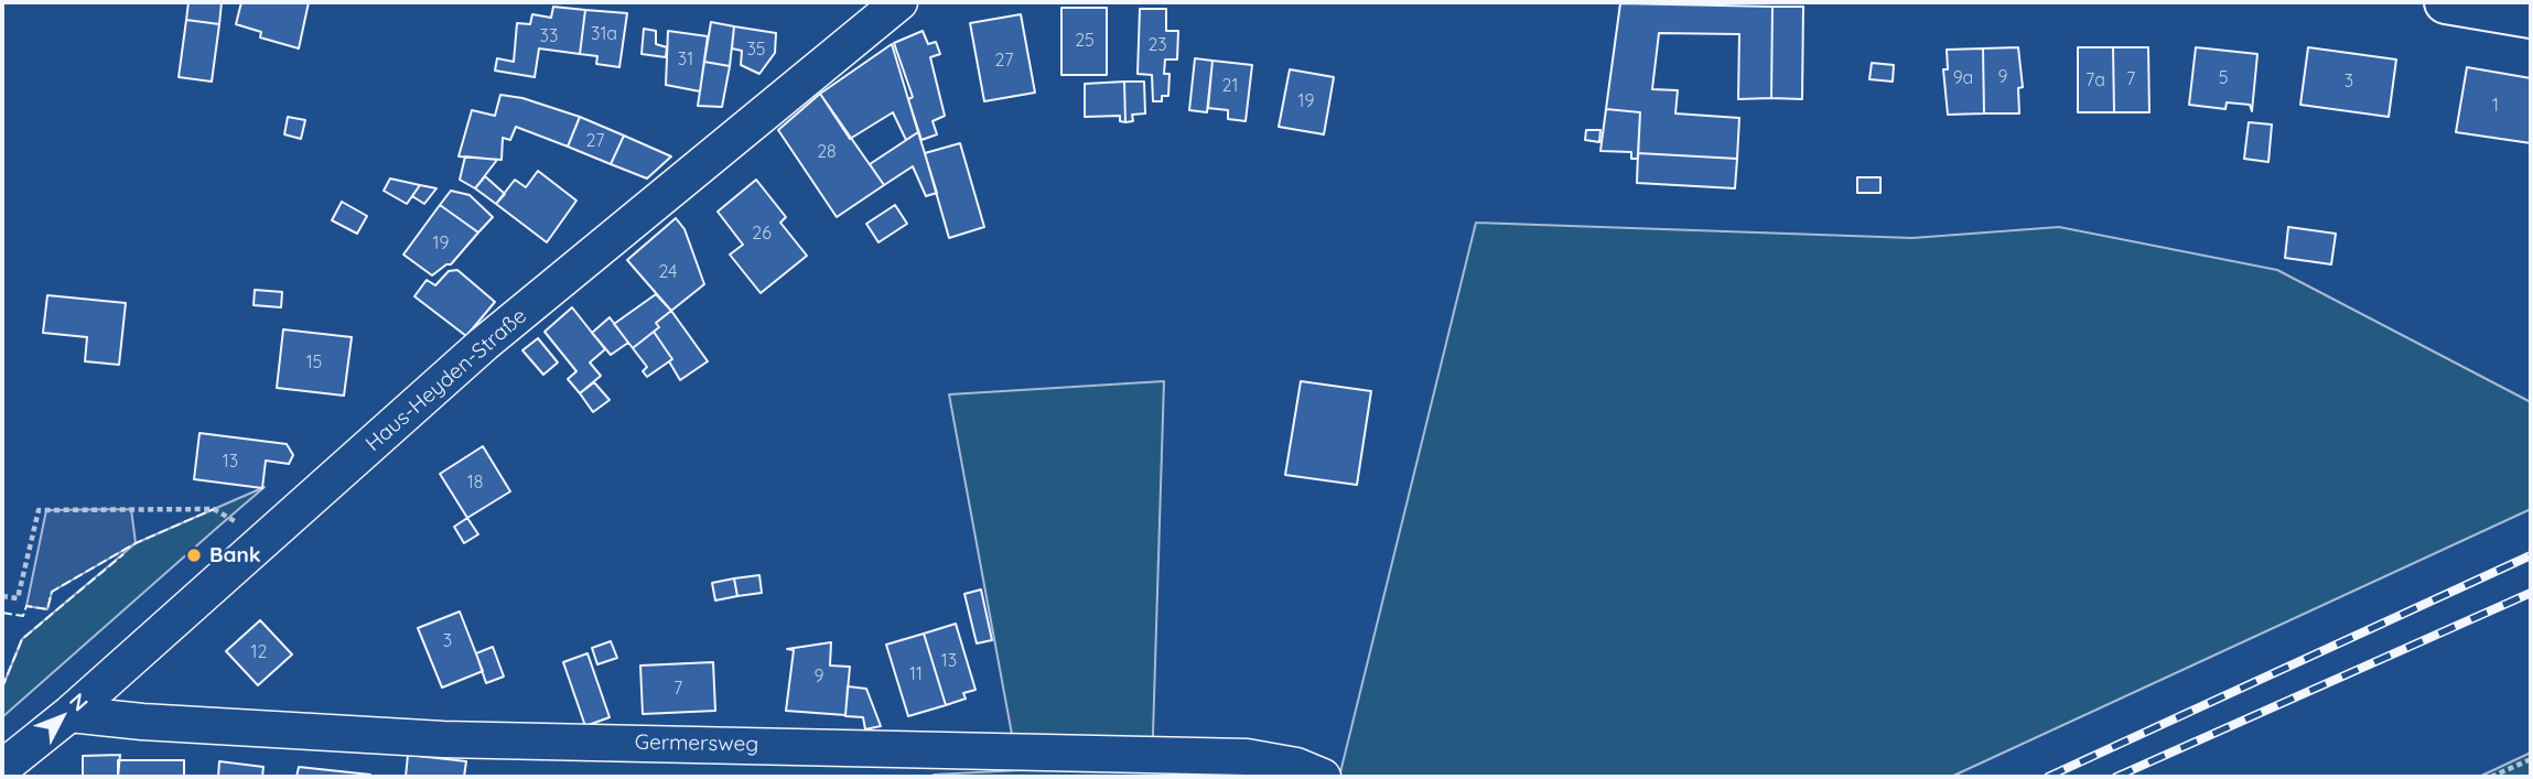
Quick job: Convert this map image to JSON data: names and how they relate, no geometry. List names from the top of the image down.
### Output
{
  "streets": {
    "street": ["Haus-Heyden-Straße", "Germersweg"]
  },
  "crossings": [
    ["Haus-Heyden-Straße", "Germersweg"]
  ],
  "places": ["Bank"],
  "house_numbers": [
    "31a",
    "33",
    "25",
    "23",
    "35",
    "31",
    "27",
    "9",
    "9a",
    "5",
    "7",
    "7a",
    "3",
    "21",
    "19",
    "1",
    "27",
    "28",
    "26",
    "19",
    "24",
    "15",
    "13",
    "18",
    "3",
    "12",
    "13",
    "11",
    "9",
    "7"
  ],
  "north": "top right"
}
